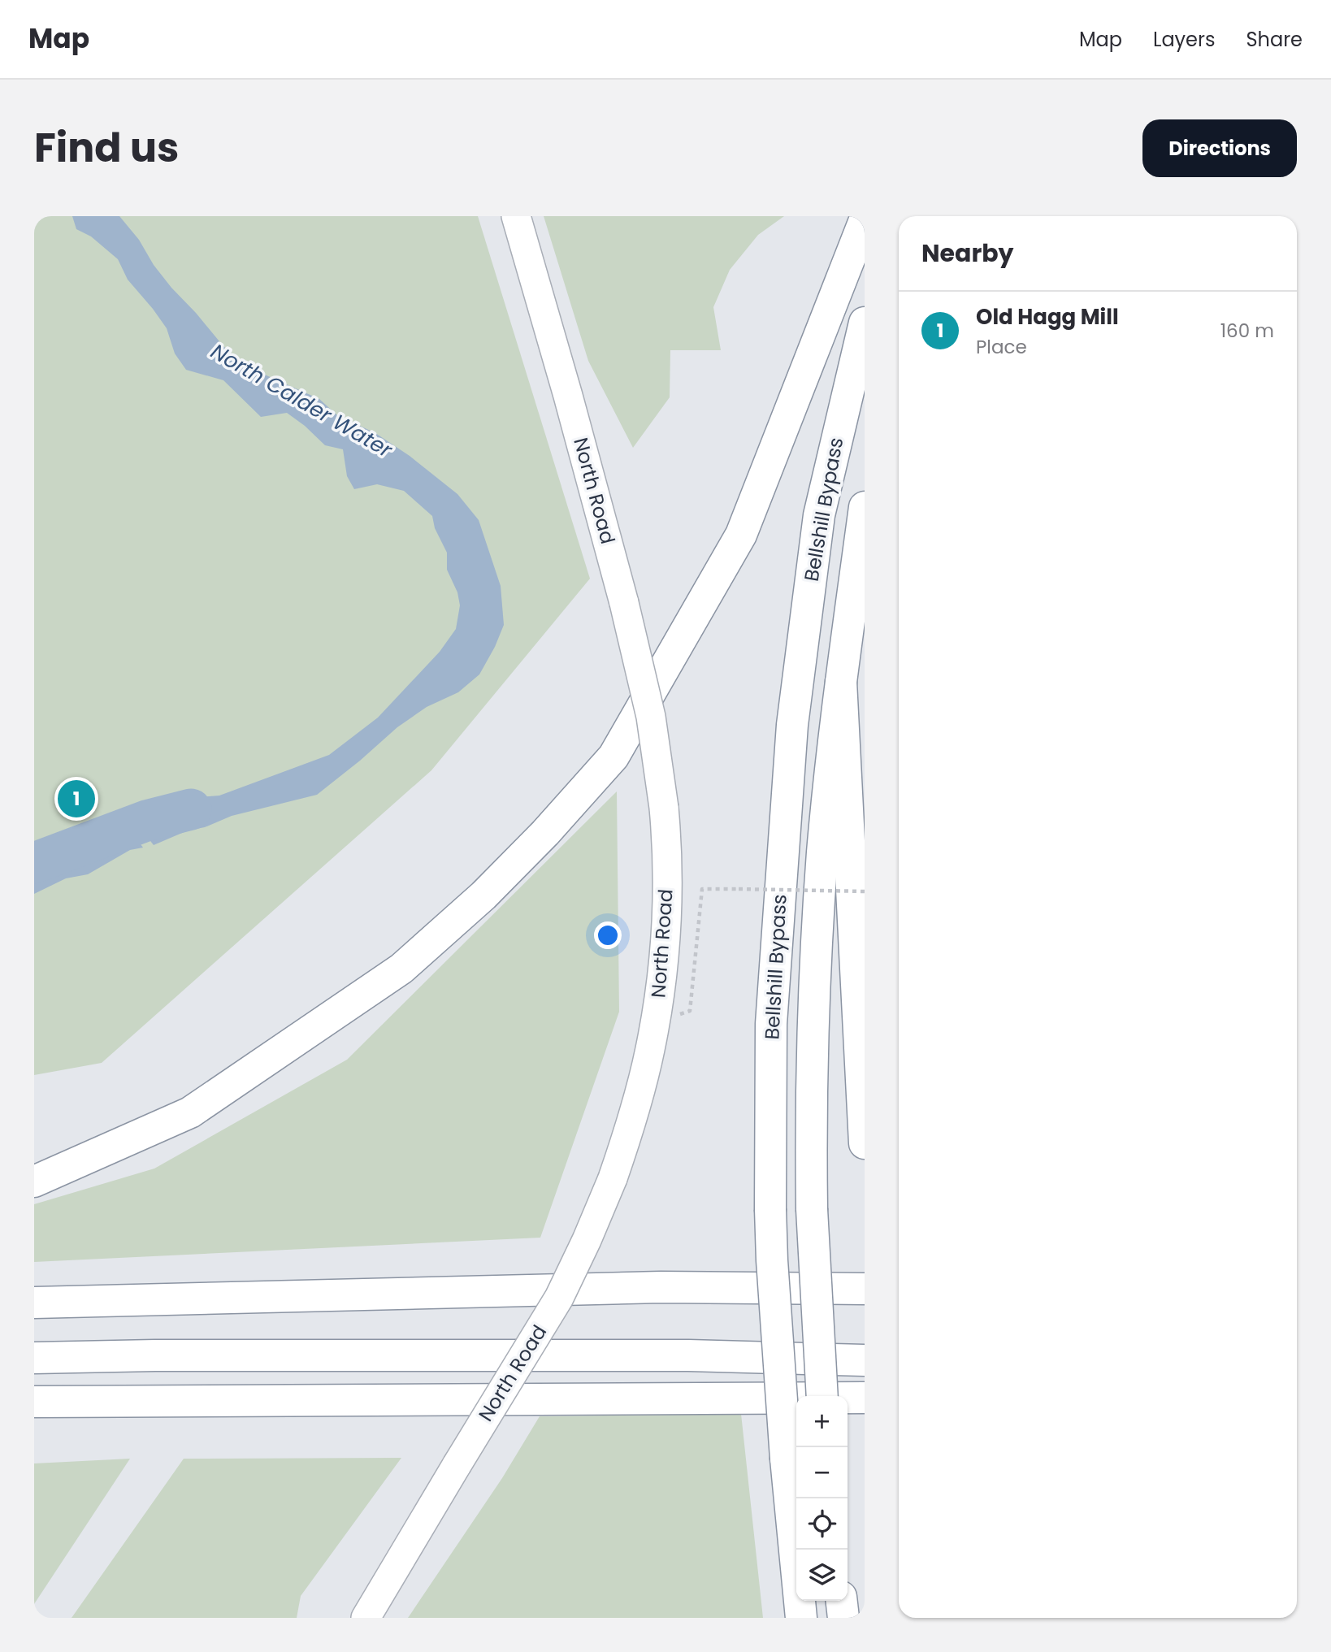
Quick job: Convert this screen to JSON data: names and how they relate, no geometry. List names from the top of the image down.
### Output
{
  "streets": {
    "highway": ["Bellshill Bypass"],
    "main road": ["North Road"]
  },
  "water": ["North Calder Water"],
  "page": {
    "header": "Map",
    "nav": ["Map", "Layers", "Share"],
    "title": "Find us",
    "buttons": "Directions",
    "heading": "Nearby",
    "list": [
      {
        "mark": "1",
        "name": "Old Hagg Mill",
        "note": "Place",
        "value": "160 m"
      }
    ],
    "pins": "1",
    "map_buttons": ["+", "−"]
  }
}
